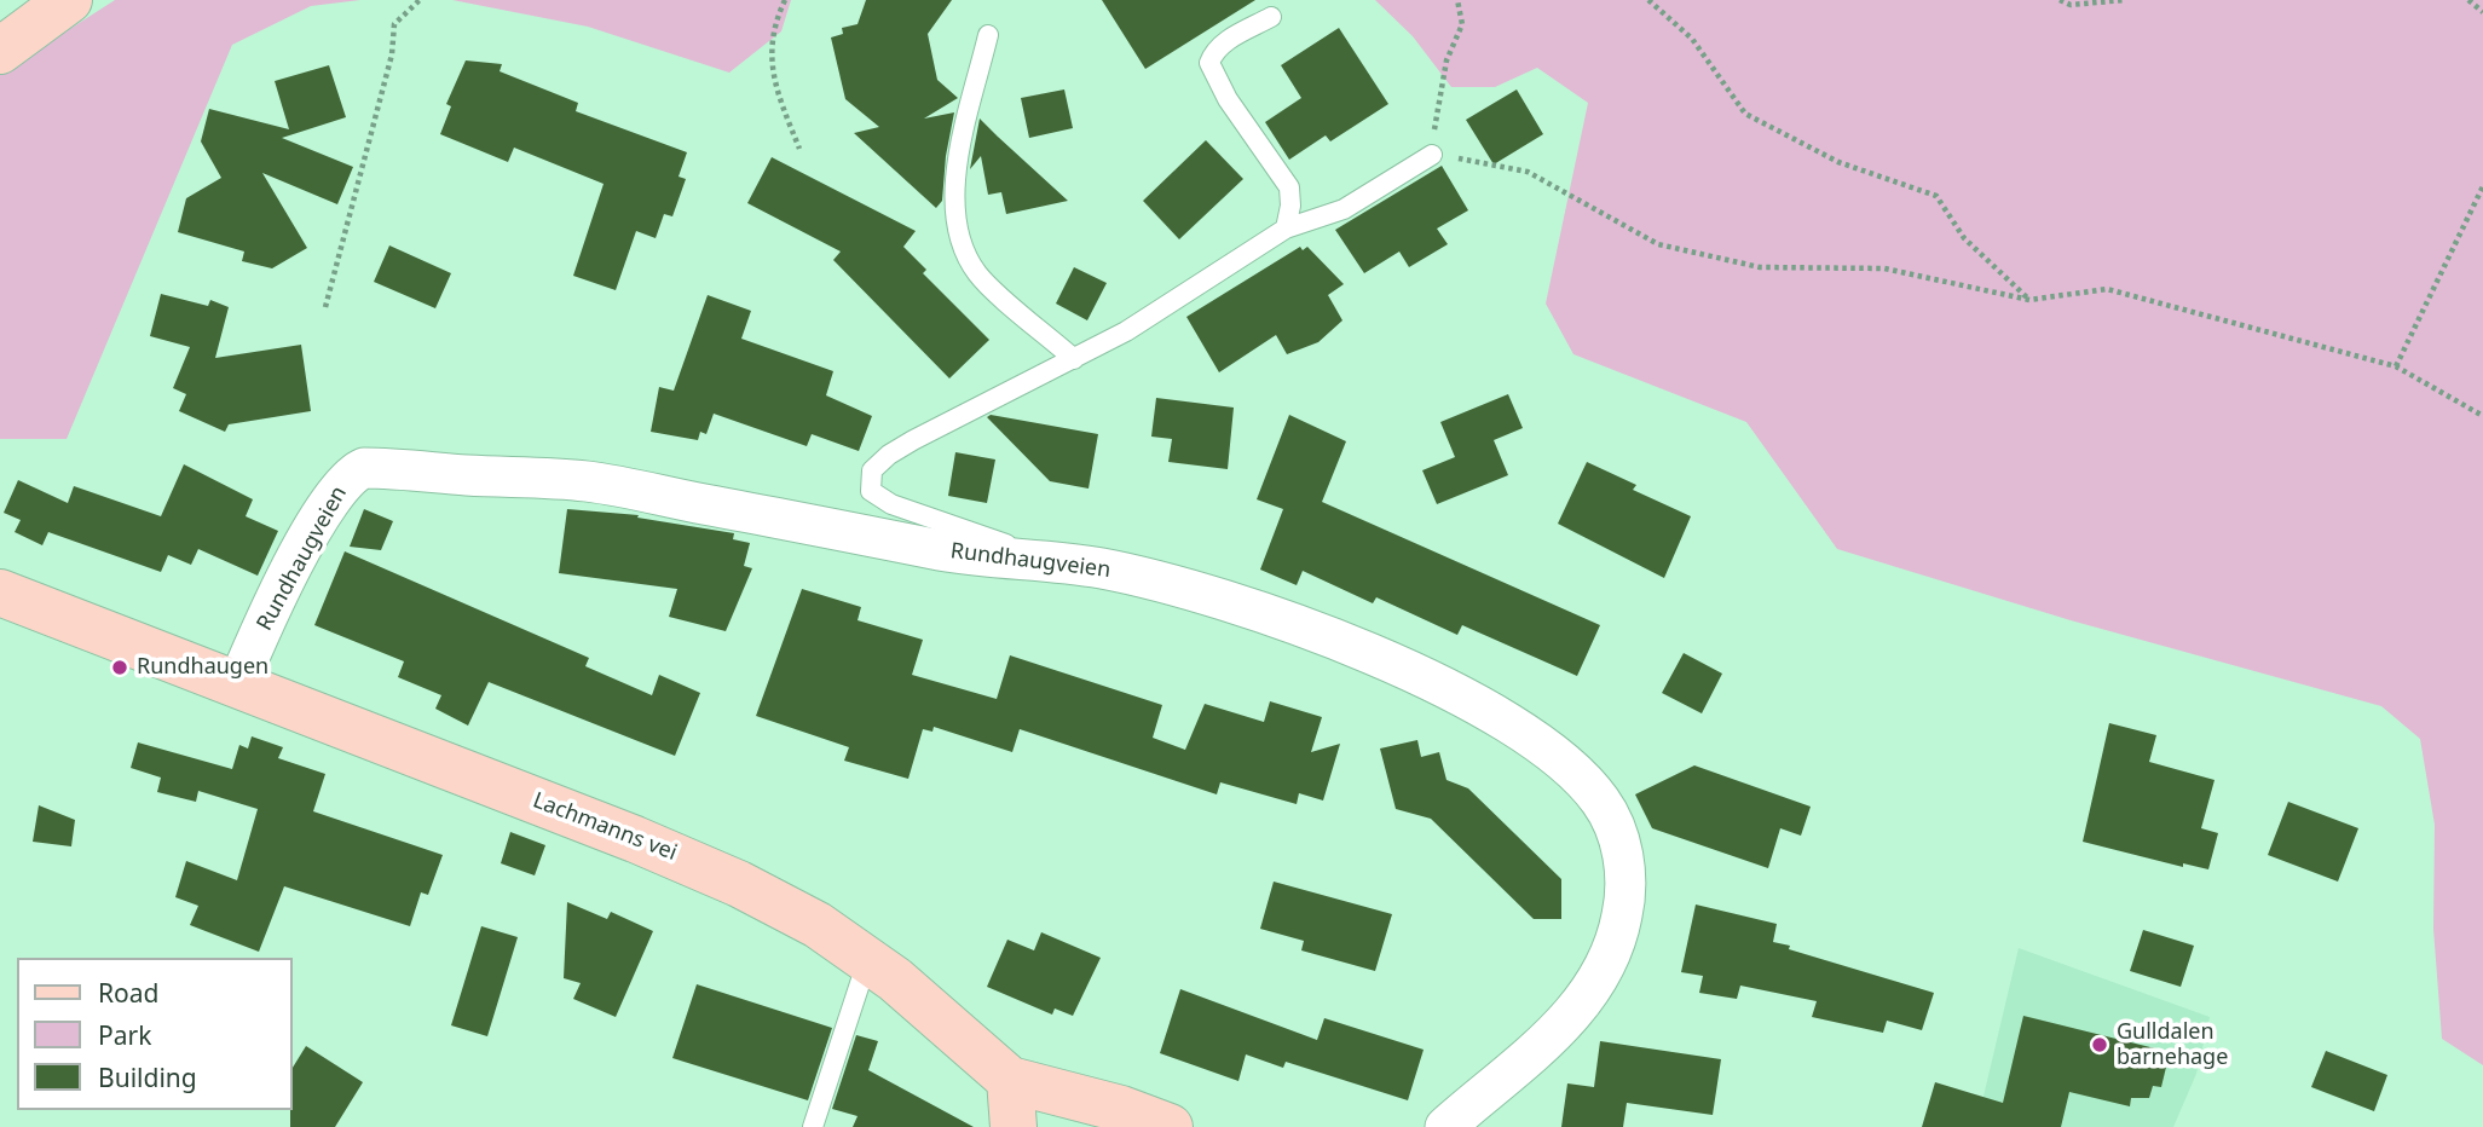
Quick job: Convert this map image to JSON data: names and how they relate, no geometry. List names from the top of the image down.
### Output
{
  "streets": {
    "street": ["Rundhaugveien", "Lachmanns vei"]
  },
  "crossings": [
    ["Rundhaugveien", "Lachmanns vei"]
  ],
  "places": ["Rundhaugen", "Gulldalen barnehage"],
  "legend": ["Road", "Park", "Building"]
}
